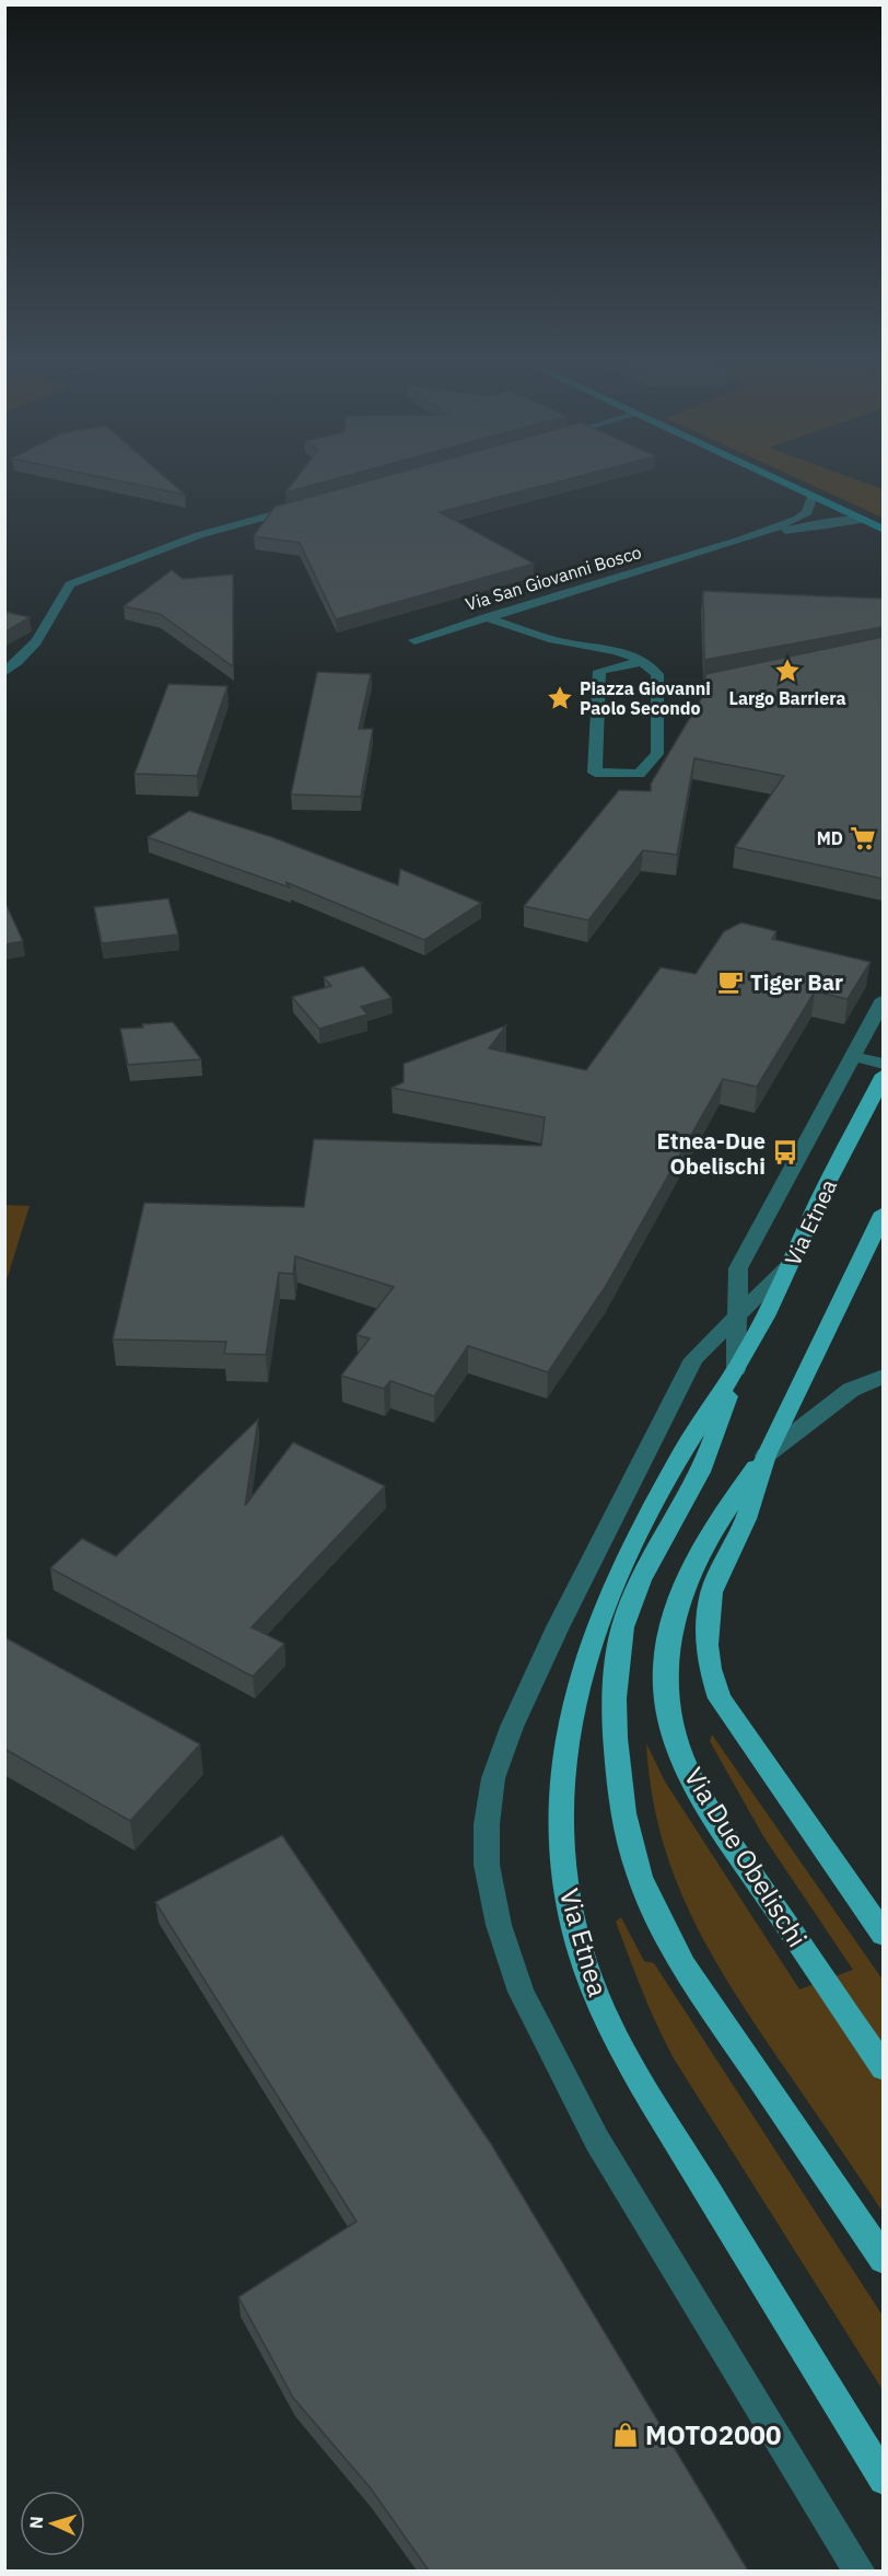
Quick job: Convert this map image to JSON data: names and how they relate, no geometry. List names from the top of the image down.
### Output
{
  "streets": {
    "main road": ["Via Etnea", "Via Due Obelischi"],
    "street": ["Via San Giovanni Bosco"]
  },
  "places": {
    "place": ["Largo Barriera", "Piazza Giovanni Paolo Secondo"],
    "supermarket": ["MD"],
    "cafe": ["Tiger Bar"],
    "bus stop": ["Etnea-Due Obelischi"],
    "shop": ["MOTO2000"]
  },
  "north": "left"
}
